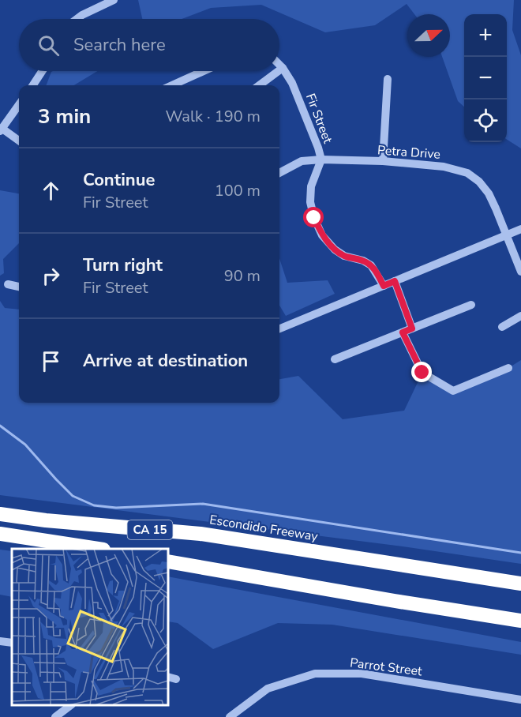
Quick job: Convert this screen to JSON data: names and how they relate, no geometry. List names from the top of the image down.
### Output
{
  "streets": {
    "highway": ["Escondido Freeway", "CA 15"],
    "street": ["Fir Street", "Petra Drive", "Parrot Street"]
  },
  "crossings": [
    ["Fir Street", "Petra Drive"]
  ],
  "north": "right",
  "page": {
    "map_buttons": ["+", "−"],
    "search": "Search here",
    "heading": ["3 min", "Walk · 190 m"],
    "list": [
      ["Continue", "Fir Street", "100 m"],
      ["Turn right", "Fir Street", "90 m"],
      "Arrive at destination"
    ]
  }
}
